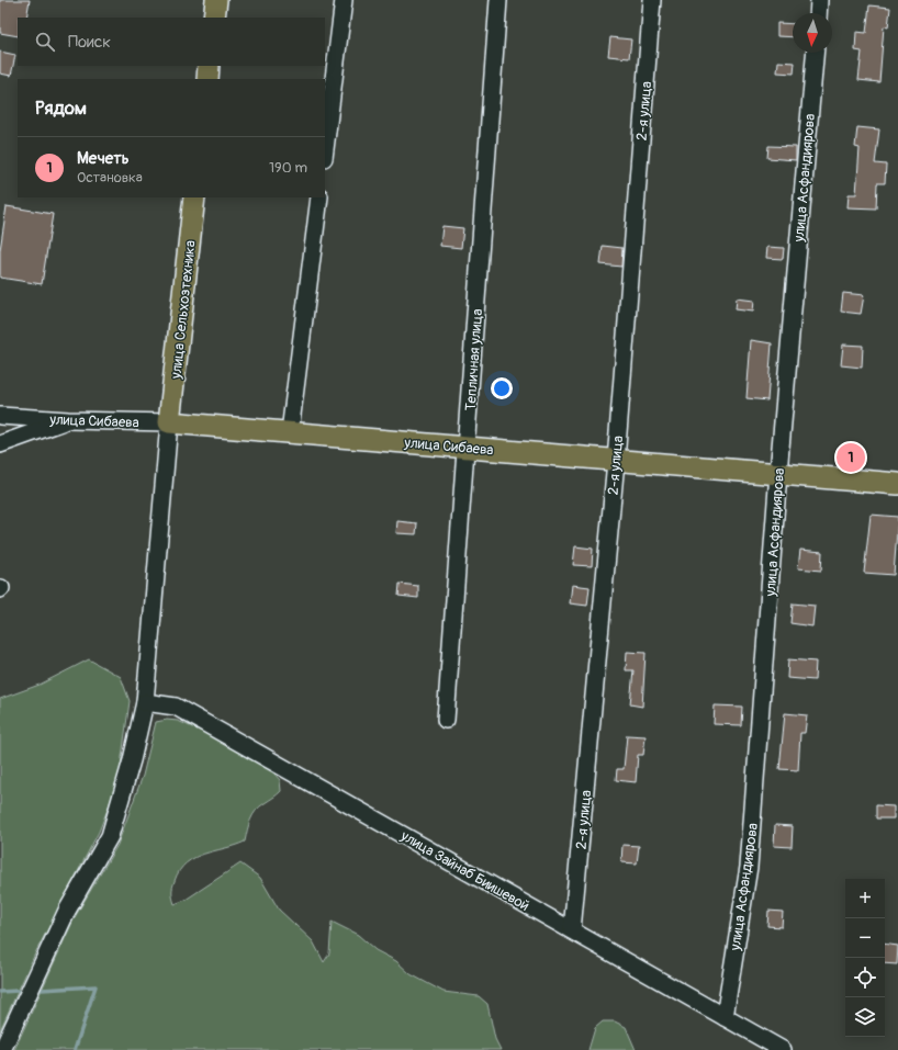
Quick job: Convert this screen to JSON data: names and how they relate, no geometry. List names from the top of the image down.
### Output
{
  "streets": {
    "main road": ["улица Сельхозтехника", "улица Сибаева"],
    "street": [
      "2-я улица",
      "улица Асфандиярова",
      "Тепличная улица",
      "улица Зайнаб Биишевой"
    ]
  },
  "crossings": [
    ["2-я улица", "улица Сибаева"],
    ["2-я улица", "улица Зайнаб Биишевой"],
    ["улица Асфандиярова", "улица Сибаева"],
    ["улица Асфандиярова", "улица Зайнаб Биишевой"],
    ["улица Сельхозтехника", "улица Сибаева"],
    ["Тепличная улица", "улица Сибаева"]
  ],
  "north": "bottom",
  "page": {
    "search": "Поиск",
    "heading": "Рядом",
    "list": [
      {
        "mark": "1",
        "name": "Мечеть",
        "note": "Остановка",
        "value": "190 m"
      }
    ],
    "pins": "1",
    "map_buttons": ["+", "−"]
  }
}
